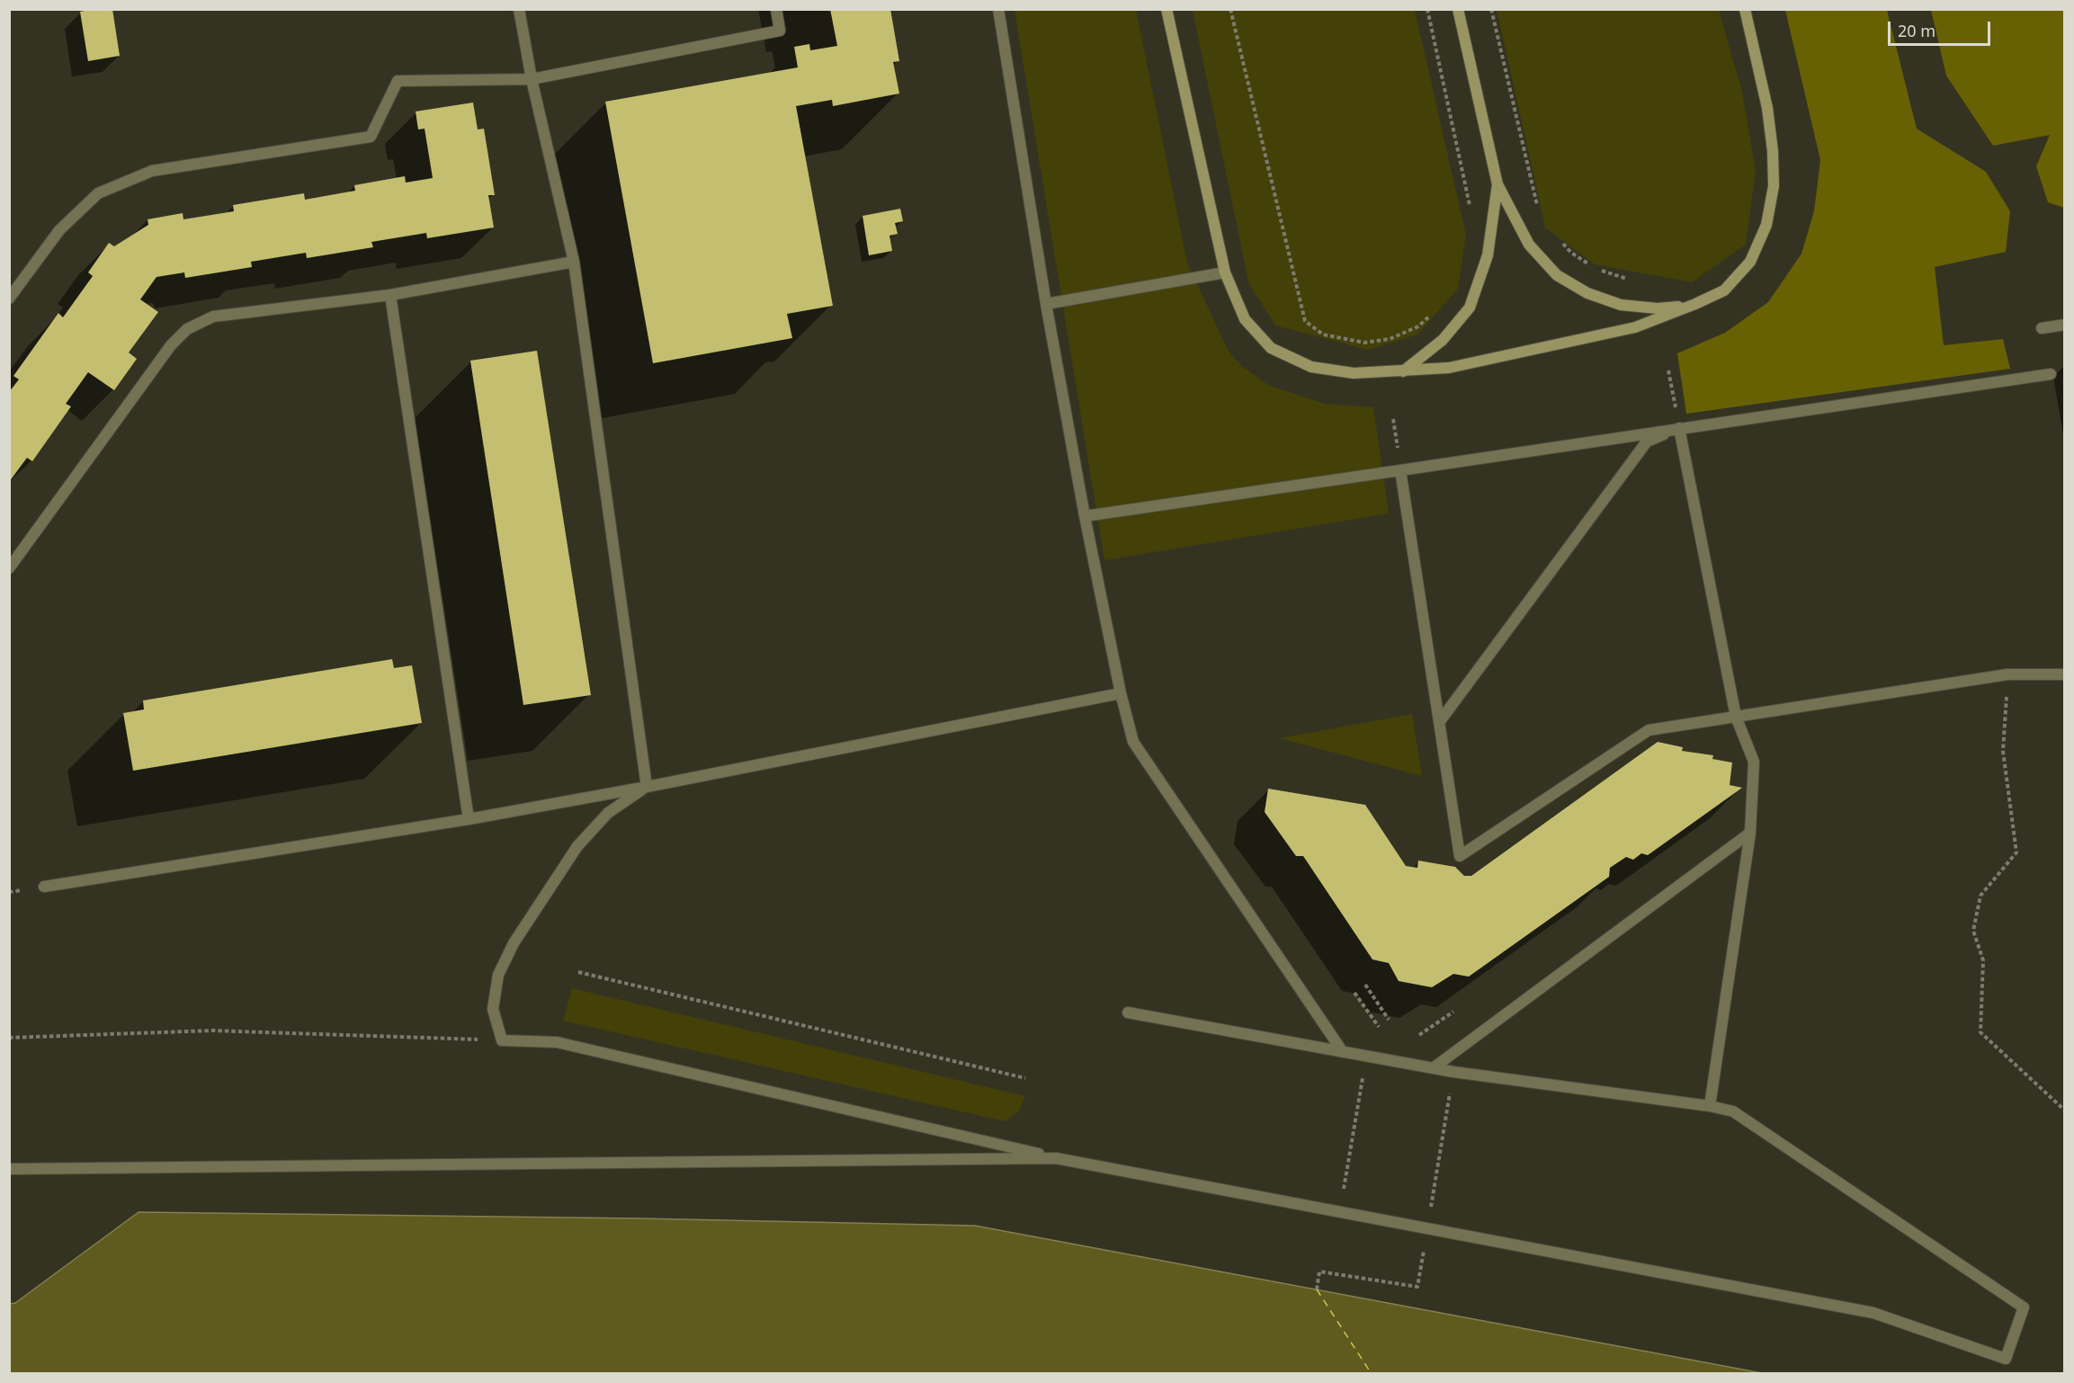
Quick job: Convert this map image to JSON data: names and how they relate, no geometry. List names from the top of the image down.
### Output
{
  "scale_bar": "20 m"
}
